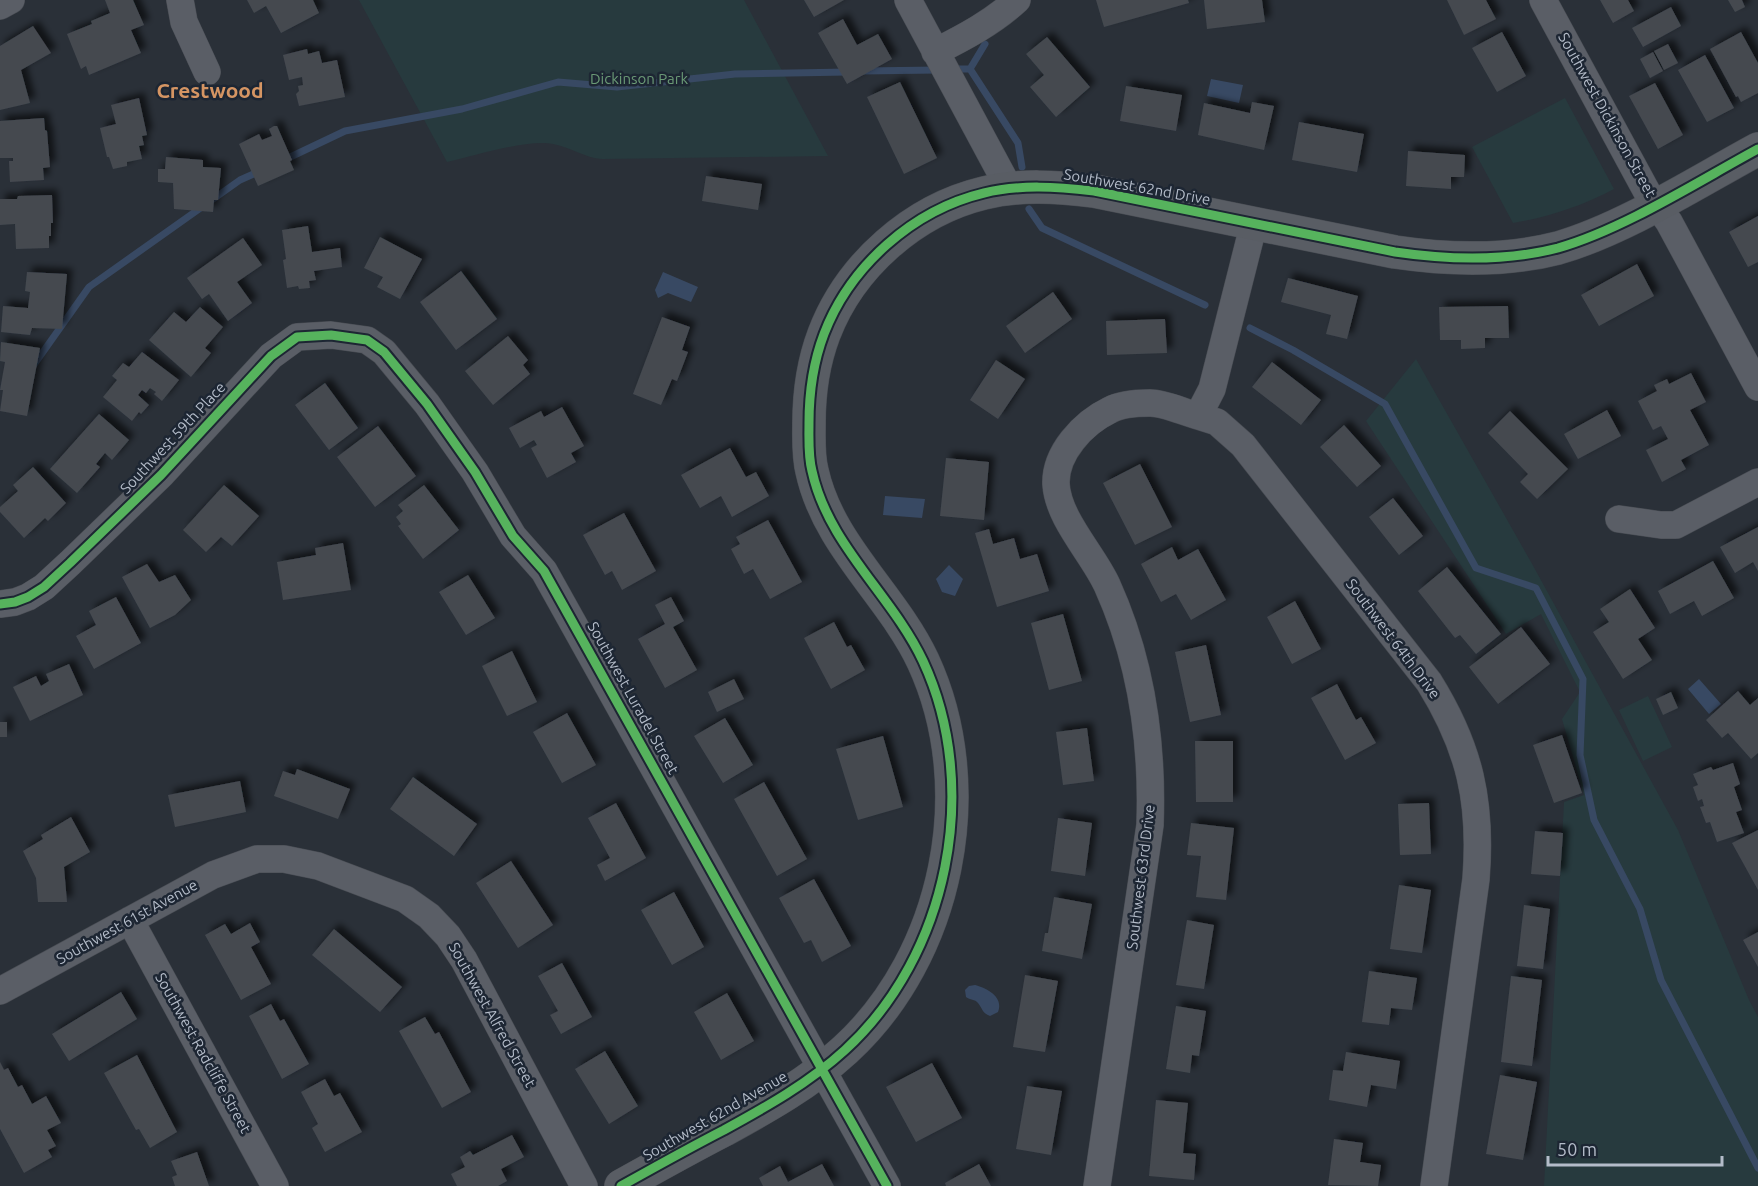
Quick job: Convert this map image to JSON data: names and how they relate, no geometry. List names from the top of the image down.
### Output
{
  "streets": {
    "street": [
      "Southwest Dickinson Street",
      "Southwest 62nd Drive",
      "Southwest 59th Place",
      "Southwest 64th Drive",
      "Southwest Luradel Street",
      "Southwest 63rd Drive",
      "Southwest 61st Avenue",
      "Southwest Alfred Street",
      "Southwest Radcliffe Street",
      "Southwest 62nd Avenue"
    ]
  },
  "crossings": [
    ["Southwest Dickinson Street", "Southwest 62nd Drive"],
    ["Southwest 62nd Drive", "Southwest Luradel Street"],
    ["Southwest 62nd Drive", "Southwest 62nd Avenue"],
    ["Southwest 59th Place", "Southwest Luradel Street"],
    ["Southwest 64th Drive", "Southwest 63rd Drive"],
    ["Southwest Luradel Street", "Southwest 62nd Avenue"],
    ["Southwest 61st Avenue", "Southwest Alfred Street"],
    ["Southwest 61st Avenue", "Southwest Radcliffe Street"]
  ],
  "districts": ["Crestwood"],
  "parks": ["Dickinson Park"],
  "scale_bar": "50 m"
}
